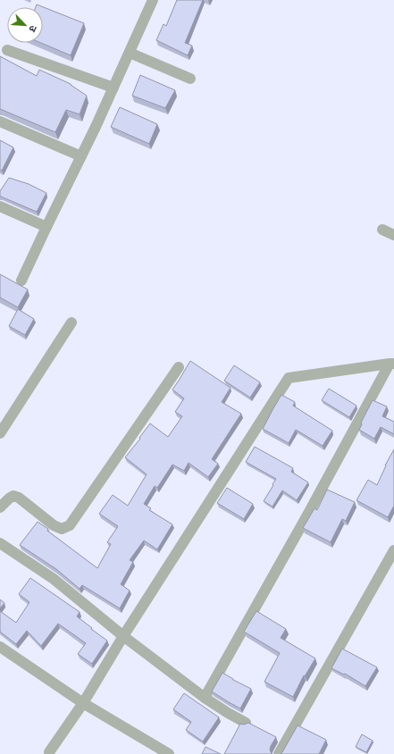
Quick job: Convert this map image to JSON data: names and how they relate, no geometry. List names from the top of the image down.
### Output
{
  "north": "bottom right"
}
